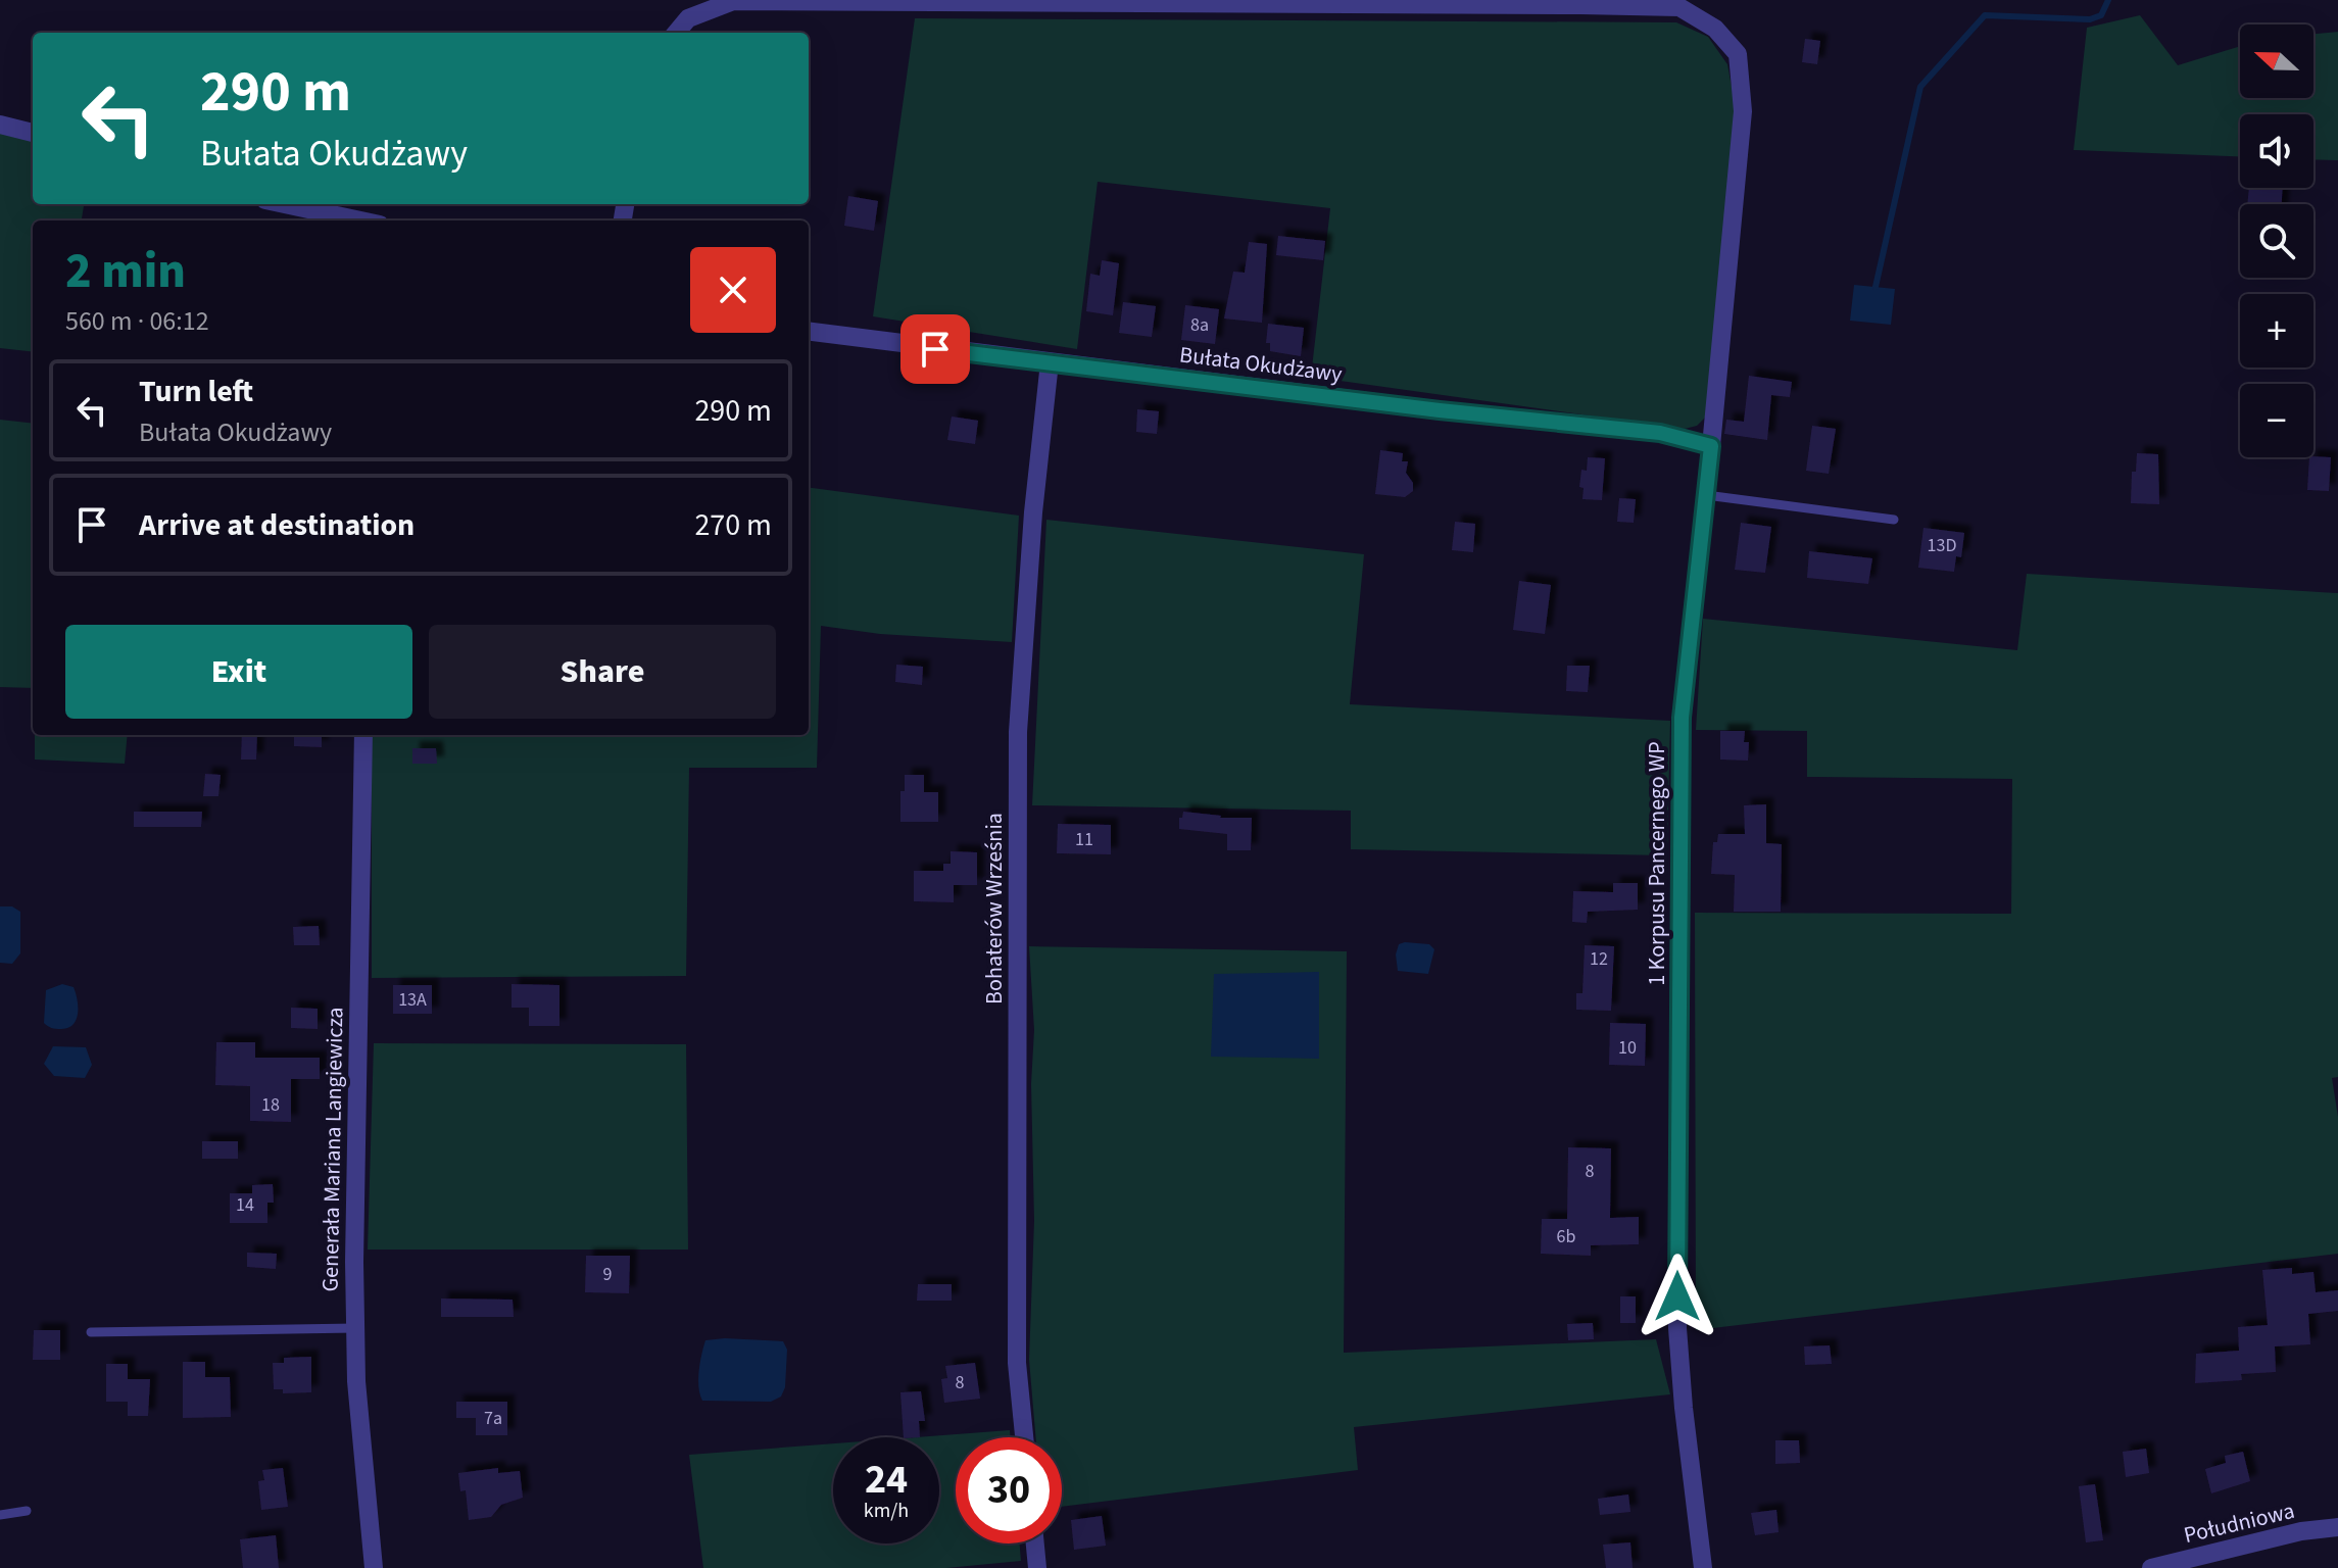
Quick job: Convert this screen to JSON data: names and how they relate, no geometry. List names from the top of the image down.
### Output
{
  "streets": {
    "street": [
      "Bułata Okudżawy",
      "1 Korpusu Pancernego WP",
      "Bohaterów Września",
      "Generała Mariana Langiewicza",
      "Południowa"
    ]
  },
  "crossings": [
    ["Bułata Okudżawy", "1 Korpusu Pancernego WP"],
    ["Bułata Okudżawy", "Bohaterów Września"]
  ],
  "house_numbers": [
    "8a",
    "13D",
    "11",
    "12",
    "13A",
    "10",
    "18",
    "8",
    "14",
    "6b",
    "9",
    "8",
    "7a"
  ],
  "north": "left",
  "page": {
    "map_buttons": ["+", "−"],
    "turn": ["290 m", "Bułata Okudżawy"],
    "heading": ["2 min", "560 m · 06:12"],
    "list": [
      {
        "name": "Turn left",
        "note": "Bułata Okudżawy",
        "value": "290 m"
      },
      {
        "name": "Arrive at destination",
        "value": "270 m"
      }
    ],
    "buttons": ["Exit", "Share"],
    "speed": "24 km/h",
    "limit": "30"
  }
}
